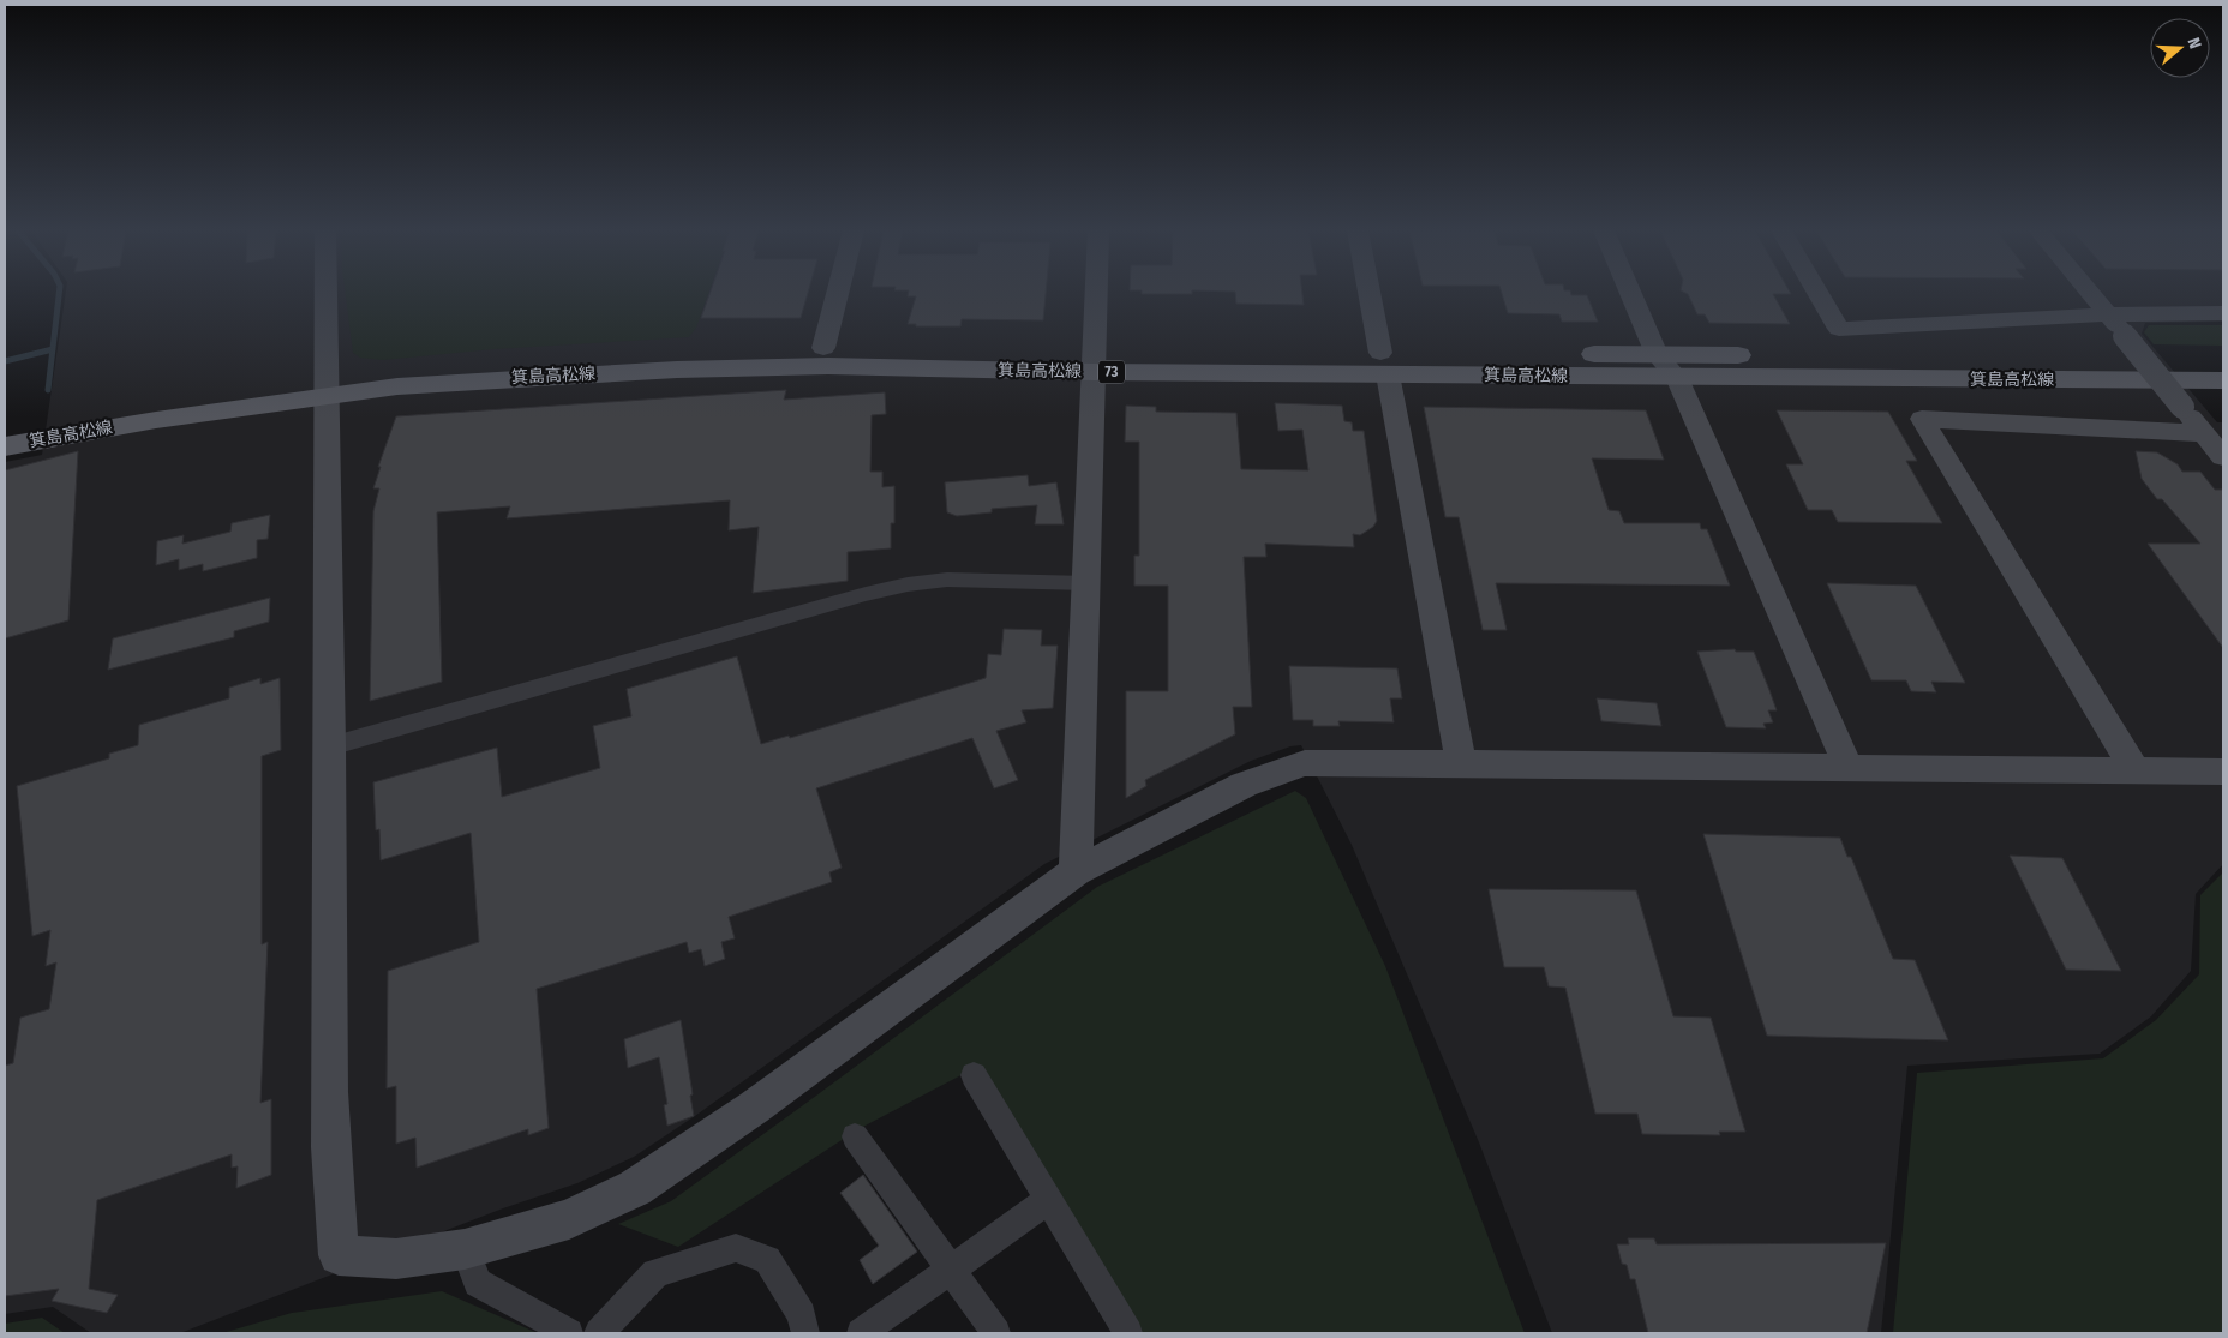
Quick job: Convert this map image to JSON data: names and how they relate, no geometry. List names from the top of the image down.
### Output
{
  "streets": {
    "main road": ["箕島高松線", "73"]
  },
  "north": "right"
}
